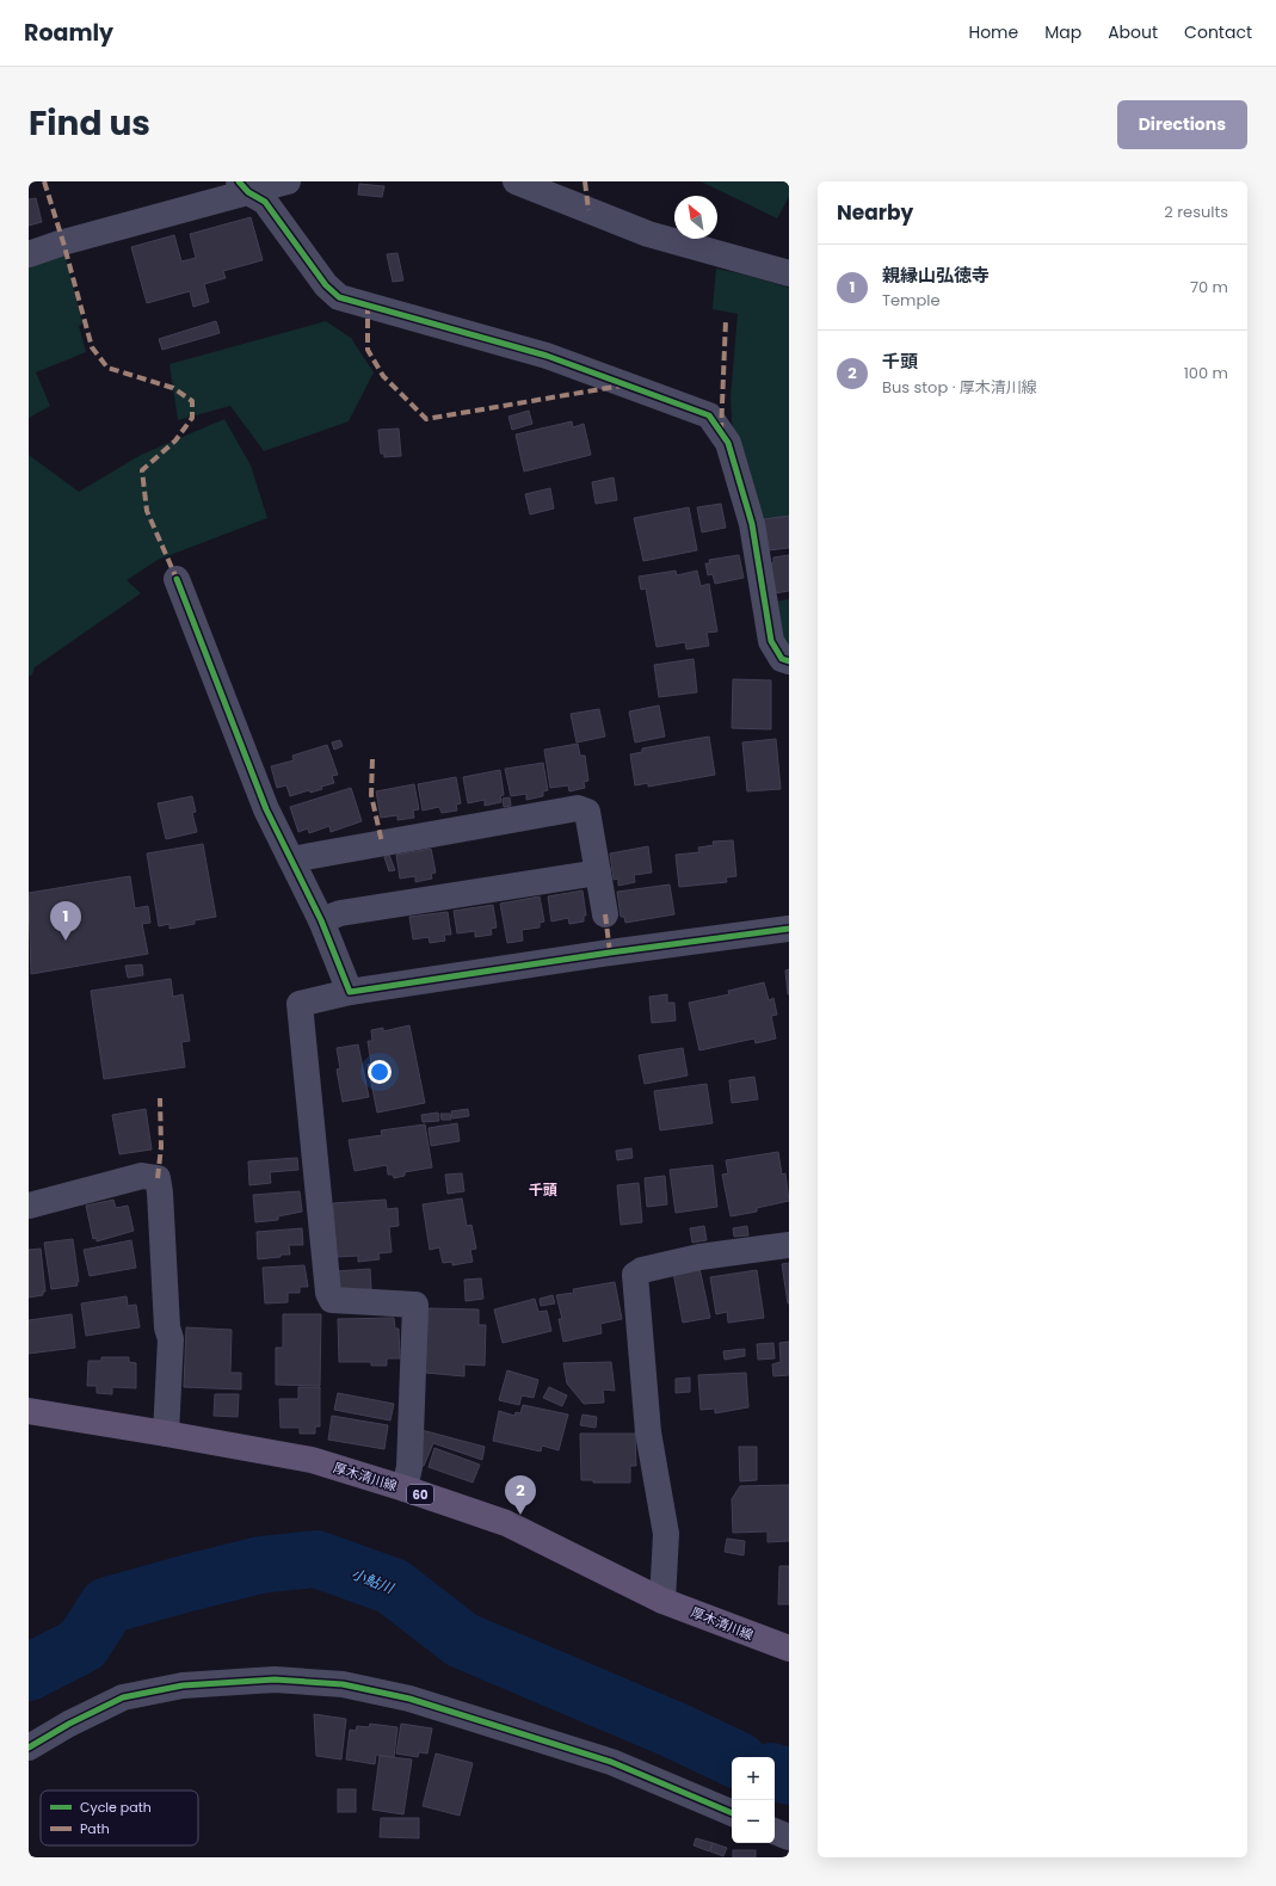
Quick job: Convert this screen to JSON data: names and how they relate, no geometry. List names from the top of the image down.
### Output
{
  "streets": {
    "main road": ["厚木清川線", "60"]
  },
  "districts": ["千頭"],
  "water": ["小鮎川"],
  "legend": ["Cycle path", "Path"],
  "north": "top left",
  "page": {
    "header": "Roamly",
    "nav": [
      "Home",
      "Map",
      "About",
      "Contact"
    ],
    "title": "Find us",
    "buttons": "Directions",
    "heading": ["Nearby", "2 results"],
    "list": [
      {
        "mark": "1",
        "name": "親縁山弘徳寺",
        "note": "Temple",
        "value": "70 m"
      },
      {
        "mark": "2",
        "name": "千頭",
        "note": "Bus stop · 厚木清川線",
        "value": "100 m"
      }
    ],
    "pins": ["1", "2"],
    "map_buttons": ["+", "−"]
  }
}
